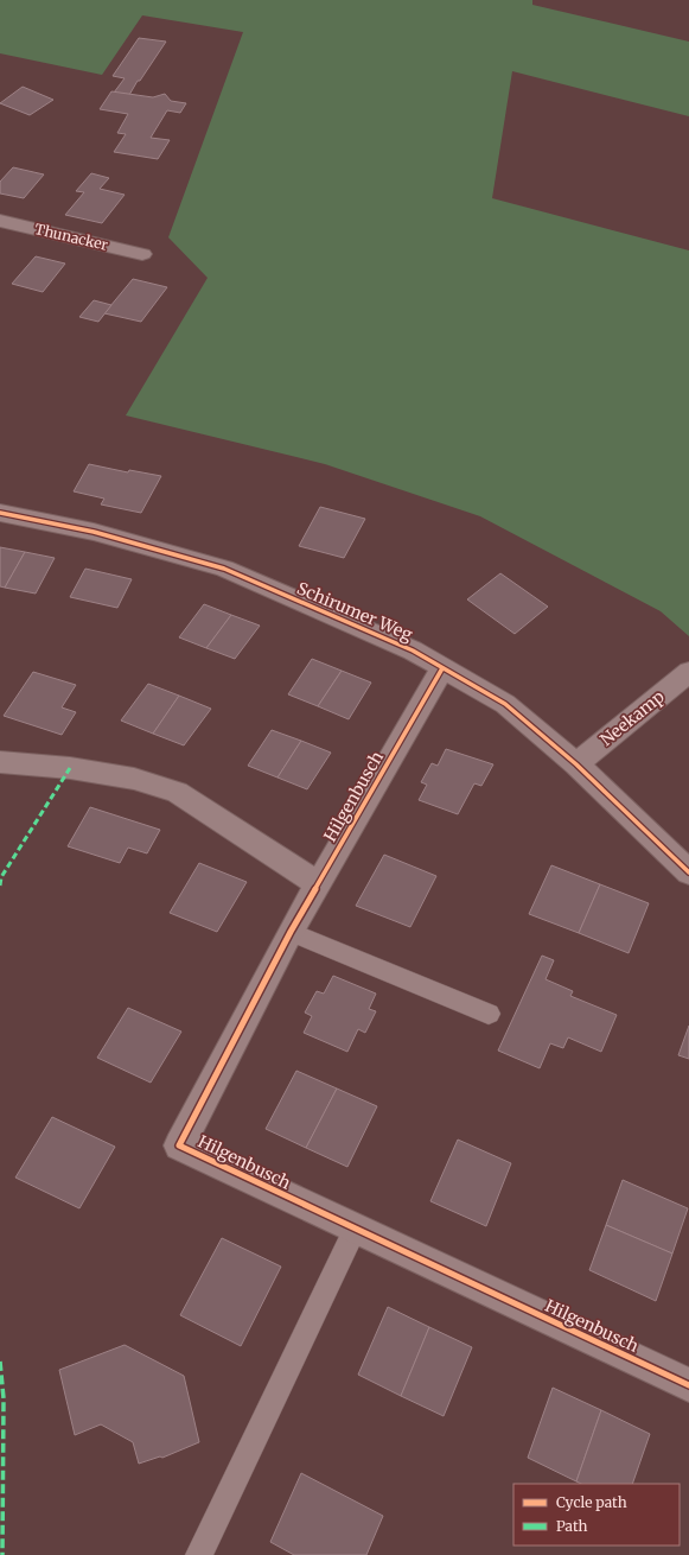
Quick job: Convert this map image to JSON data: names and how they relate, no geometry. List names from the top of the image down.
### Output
{
  "streets": {
    "street": [
      "Thunacker",
      "Schirumer Weg",
      "Neekamp",
      "Hilgenbusch"
    ]
  },
  "crossings": [
    ["Schirumer Weg", "Neekamp"],
    ["Schirumer Weg", "Hilgenbusch"]
  ],
  "legend": ["Cycle path", "Path"]
}
